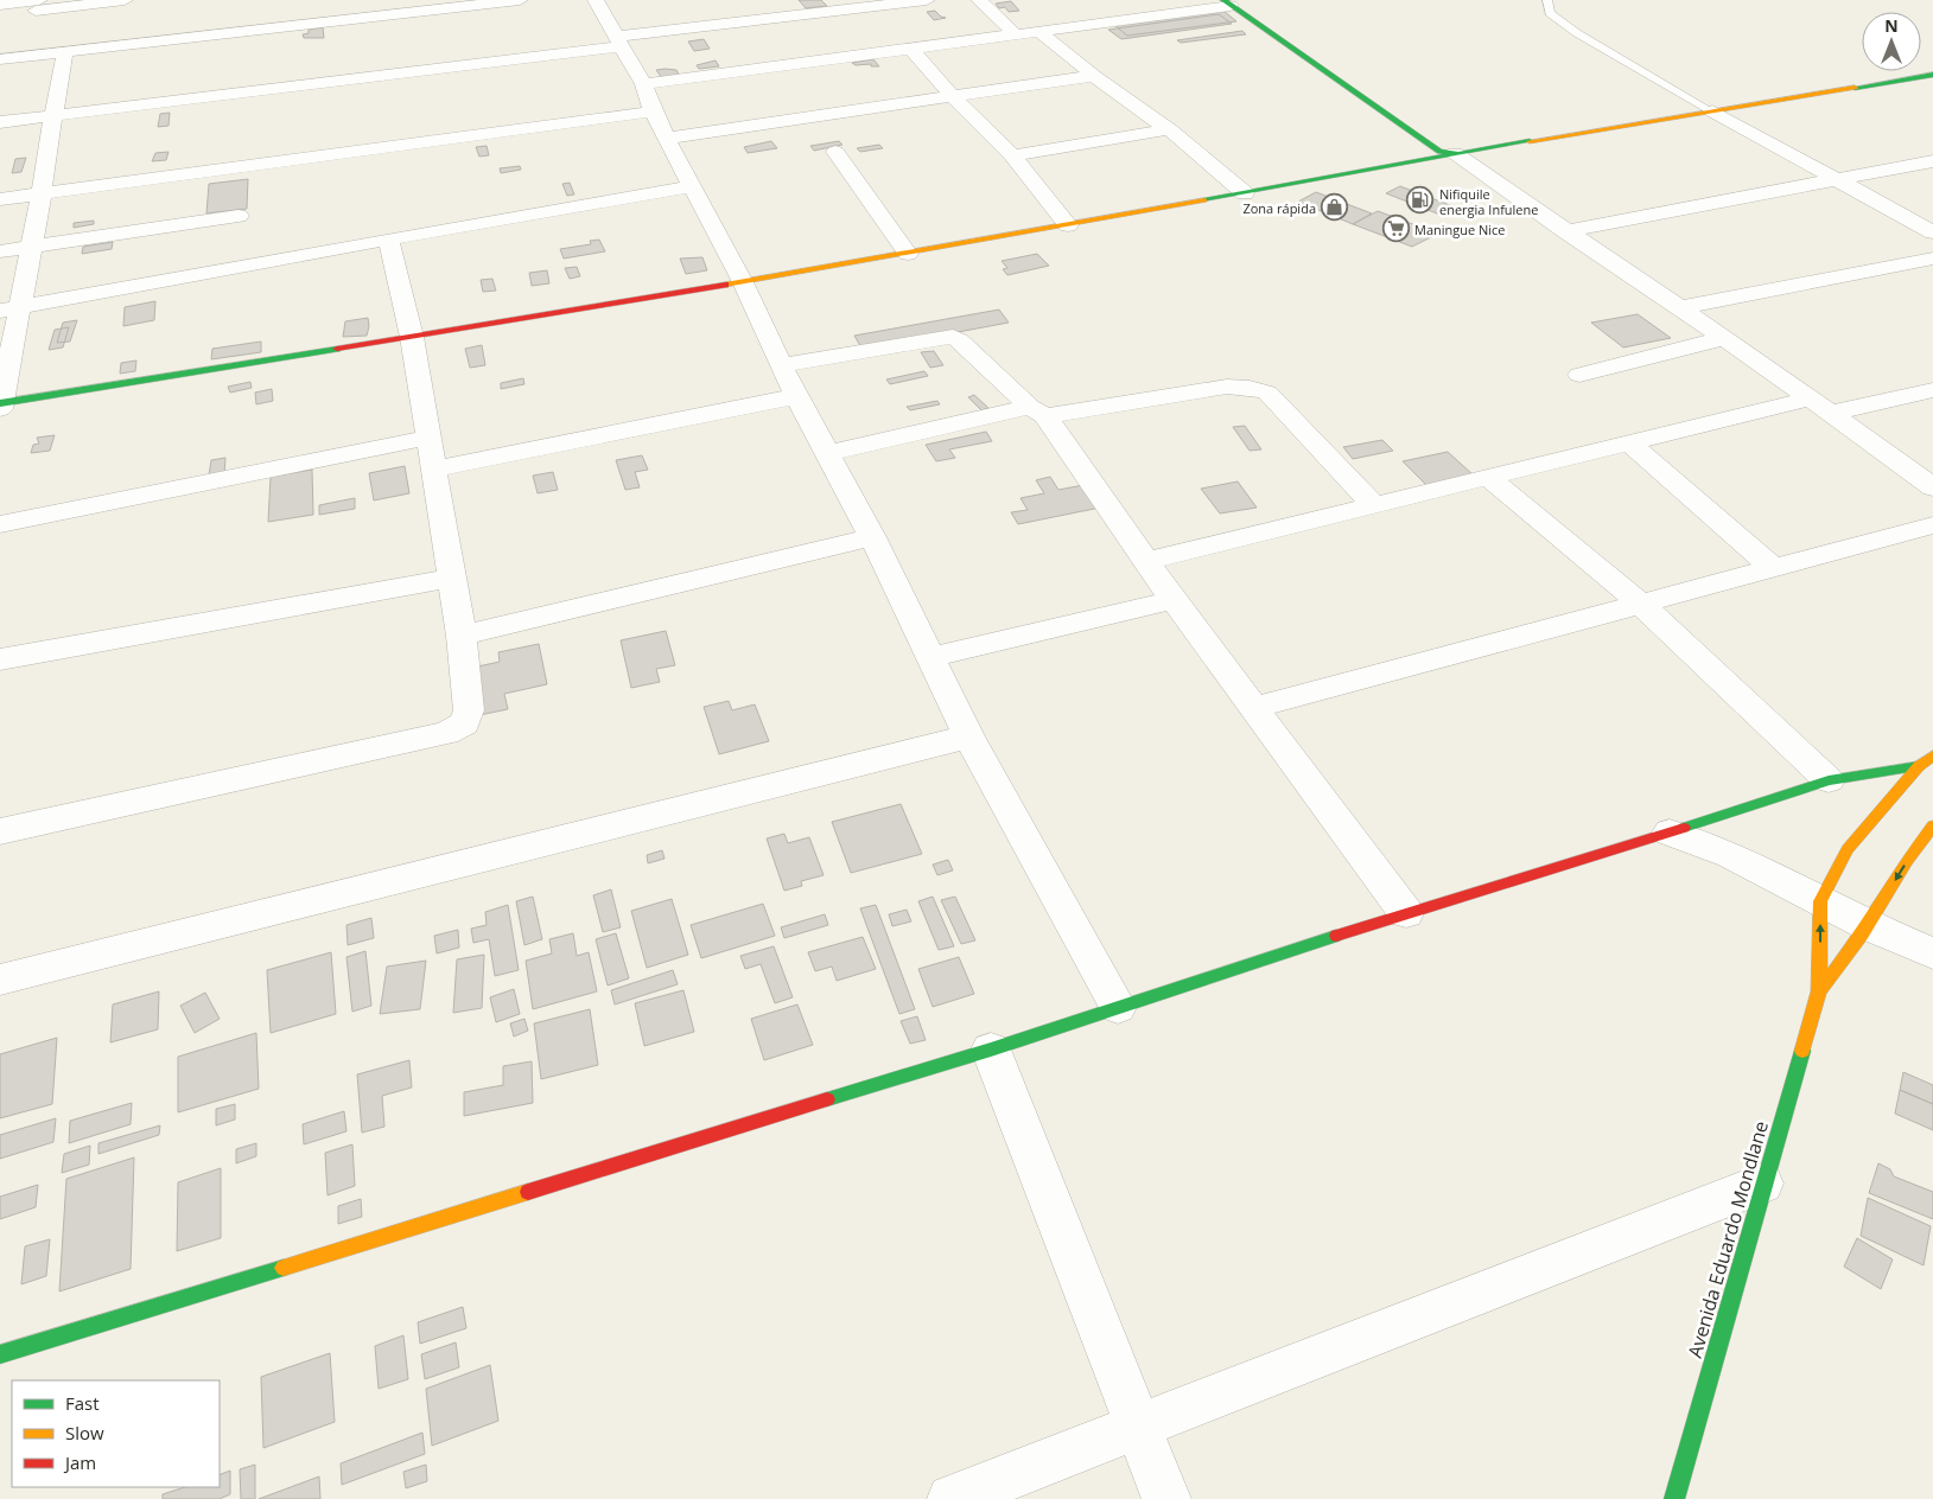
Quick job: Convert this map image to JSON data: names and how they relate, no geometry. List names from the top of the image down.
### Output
{
  "streets": {
    "street": ["Avenida Eduardo Mondlane"]
  },
  "places": {
    "fuel station": ["Nifiquile energia Infulene"],
    "shop": ["Zona rápida"],
    "supermarket": ["Maningue Nice"]
  },
  "legend": ["Fast", "Slow", "Jam"],
  "north": "top"
}
